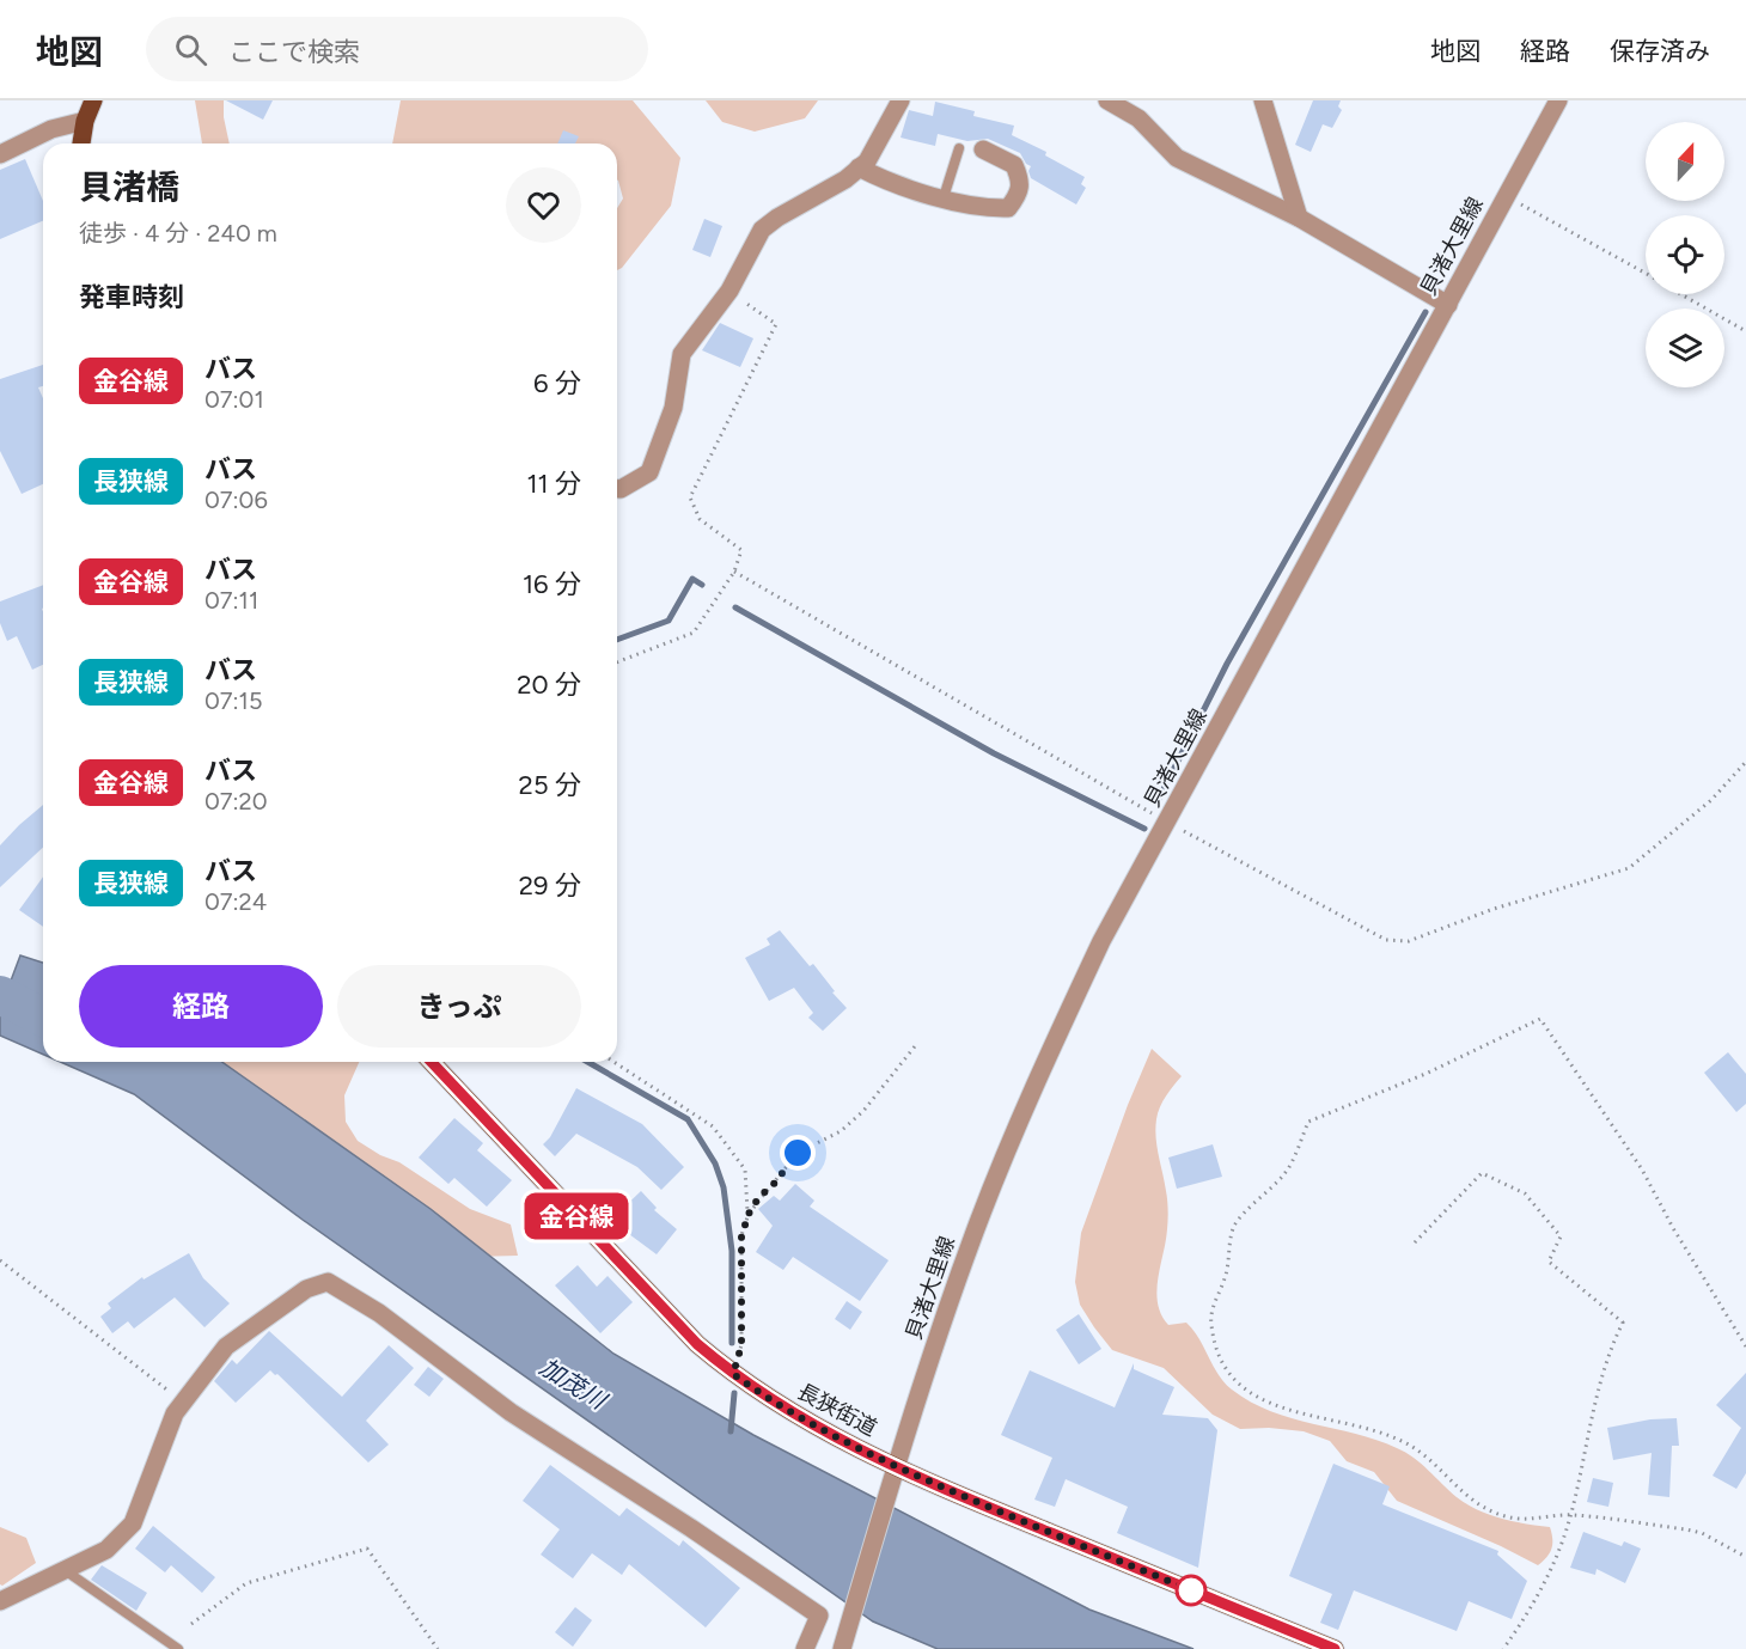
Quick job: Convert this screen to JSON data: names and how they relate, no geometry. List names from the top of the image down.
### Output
{
  "streets": {
    "main road": ["長狭街道"],
    "street": ["貝渚大里線"]
  },
  "crossings": [
    ["貝渚大里線", "長狭街道"]
  ],
  "water": ["加茂川"],
  "lines": ["bus line 金谷線"],
  "north": "top",
  "page": {
    "header": "地図",
    "search": "ここで検索",
    "nav": ["地図", "経路", "保存済み"],
    "on_map": "金谷線",
    "heading": [
      ["貝渚橋", "徒歩 · 4 分 · 240 m"],
      "発車時刻"
    ],
    "list": [
      {
        "mark": "金谷線",
        "name": "バス",
        "note": "07:01",
        "value": "6 分"
      },
      {
        "mark": "長狭線",
        "name": "バス",
        "note": "07:06",
        "value": "11 分"
      },
      {
        "mark": "金谷線",
        "name": "バス",
        "note": "07:11",
        "value": "16 分"
      },
      {
        "mark": "長狭線",
        "name": "バス",
        "note": "07:15",
        "value": "20 分"
      },
      {
        "mark": "金谷線",
        "name": "バス",
        "note": "07:20",
        "value": "25 分"
      },
      {
        "mark": "長狭線",
        "name": "バス",
        "note": "07:24",
        "value": "29 分"
      }
    ],
    "buttons": ["経路", "きっぷ"]
  }
}
